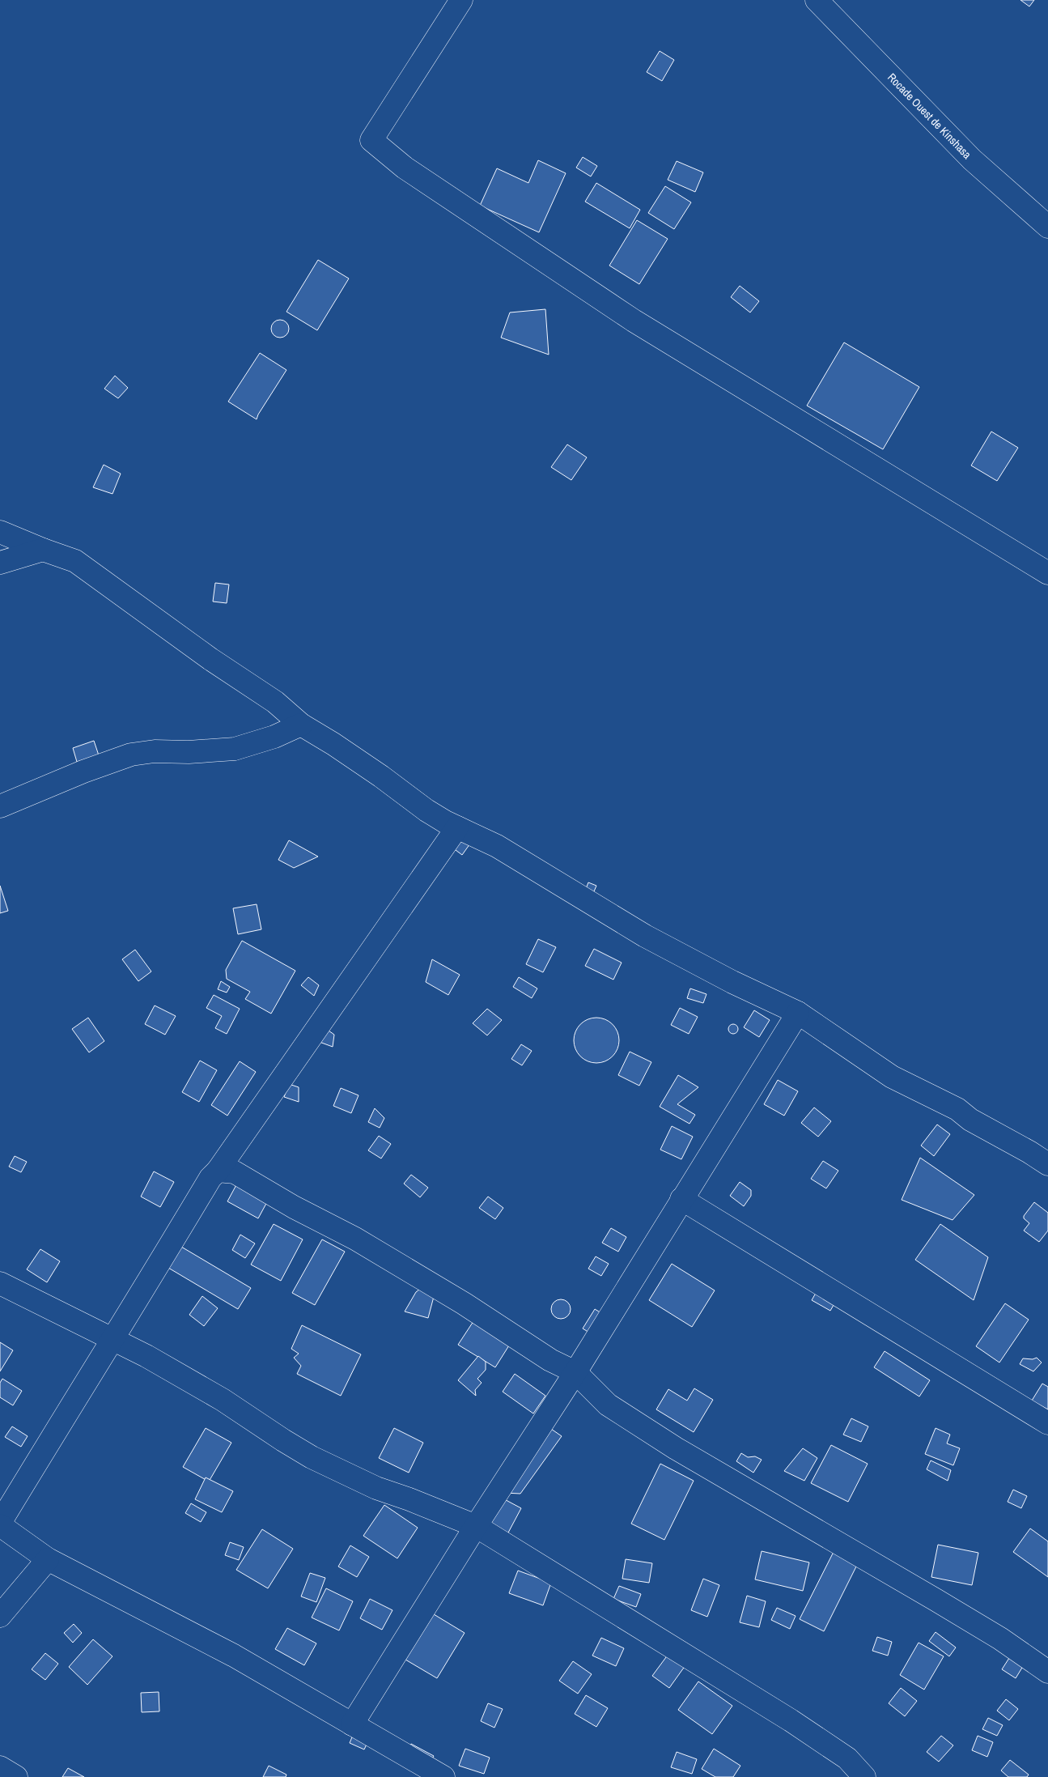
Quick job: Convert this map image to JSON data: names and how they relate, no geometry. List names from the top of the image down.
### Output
{
  "streets": {
    "street": ["Rocade Ouest de Kinshasa"]
  }
}
